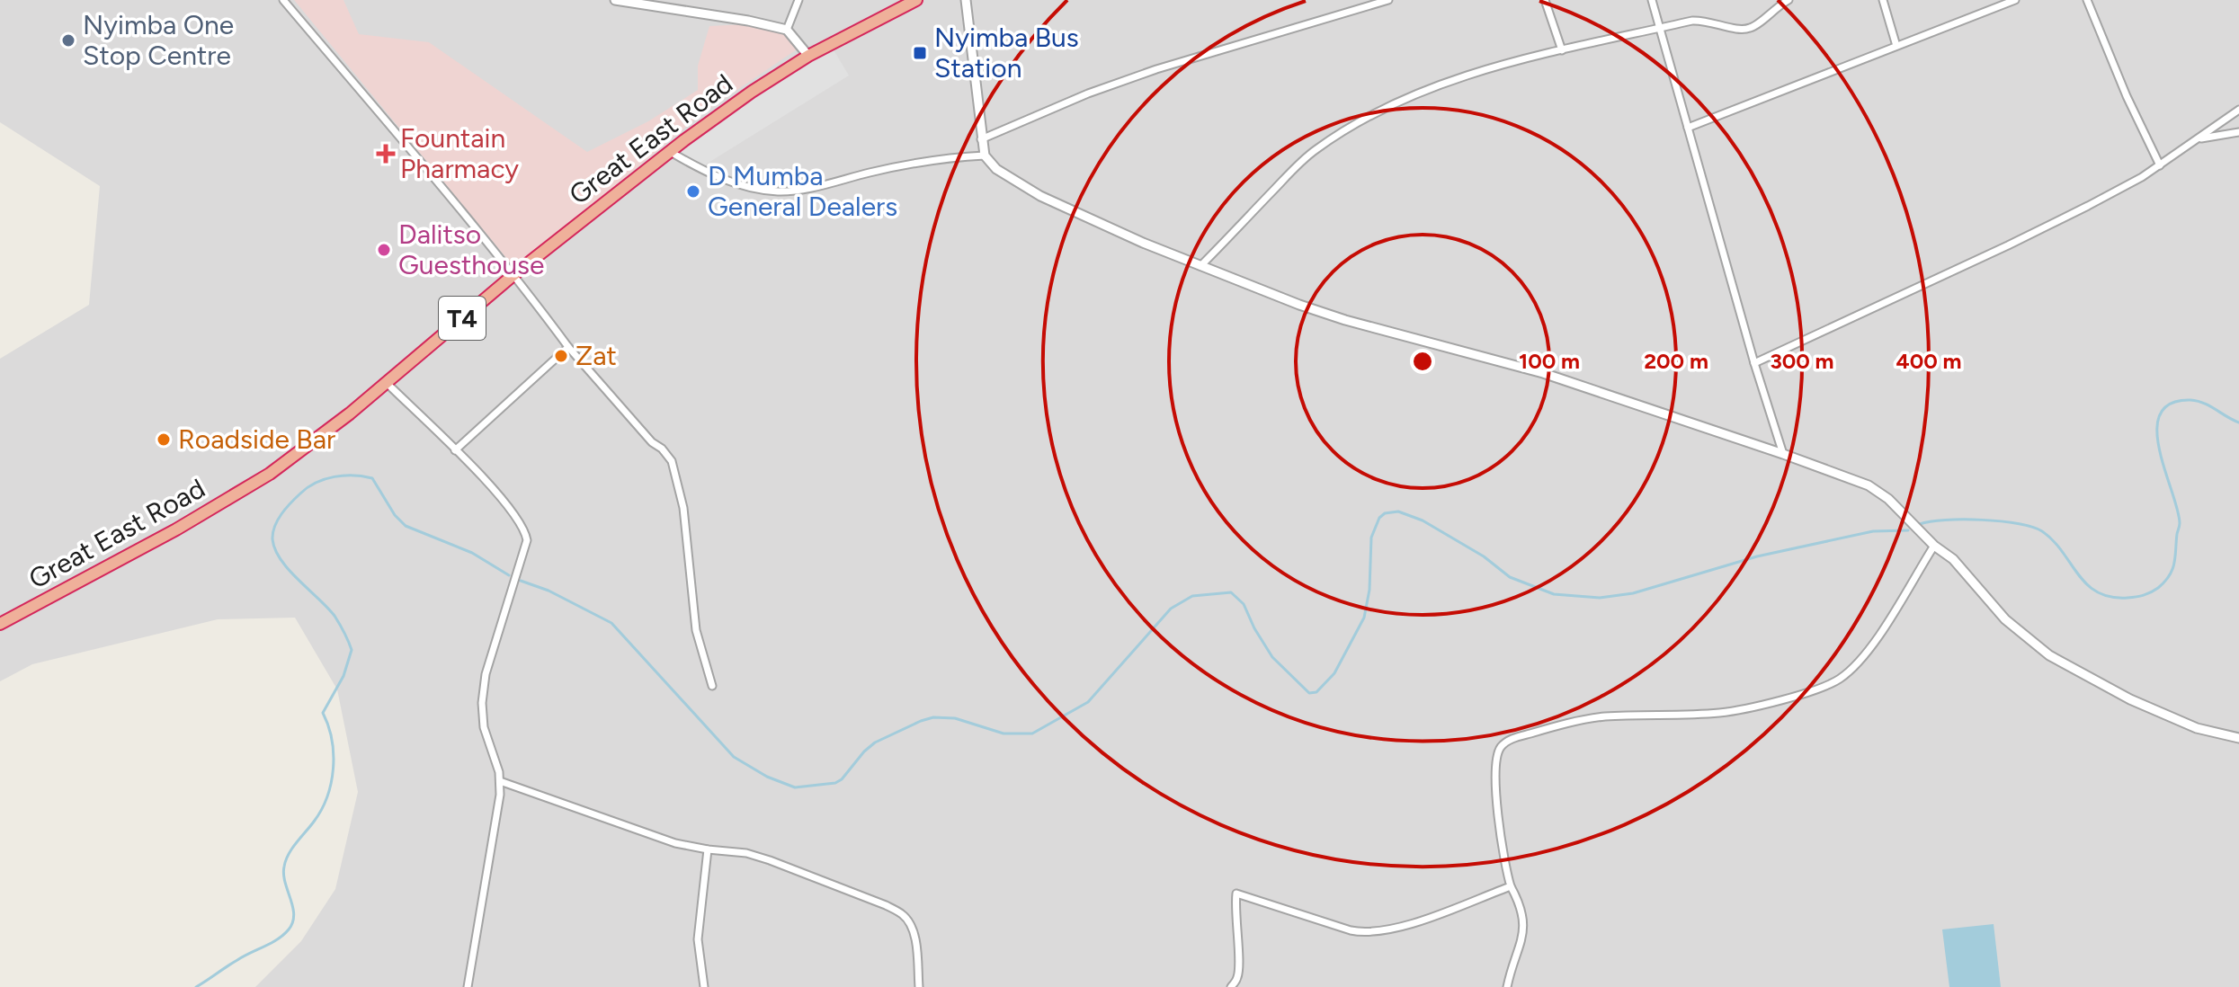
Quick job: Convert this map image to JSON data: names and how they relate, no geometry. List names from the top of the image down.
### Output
{
  "streets": {
    "highway": ["Great East Road", "T4"]
  },
  "places": {
    "other": [
      "Nyimba One Stop Centre",
      "D Mumba General Dealers",
      "Dalitso Guesthouse",
      "Zat",
      "Roadside Bar"
    ],
    "transit": ["Nyimba Bus Station"],
    "health": ["Fountain Pharmacy"]
  },
  "rings": [
    "100 m",
    "200 m",
    "300 m",
    "400 m"
  ]
}
